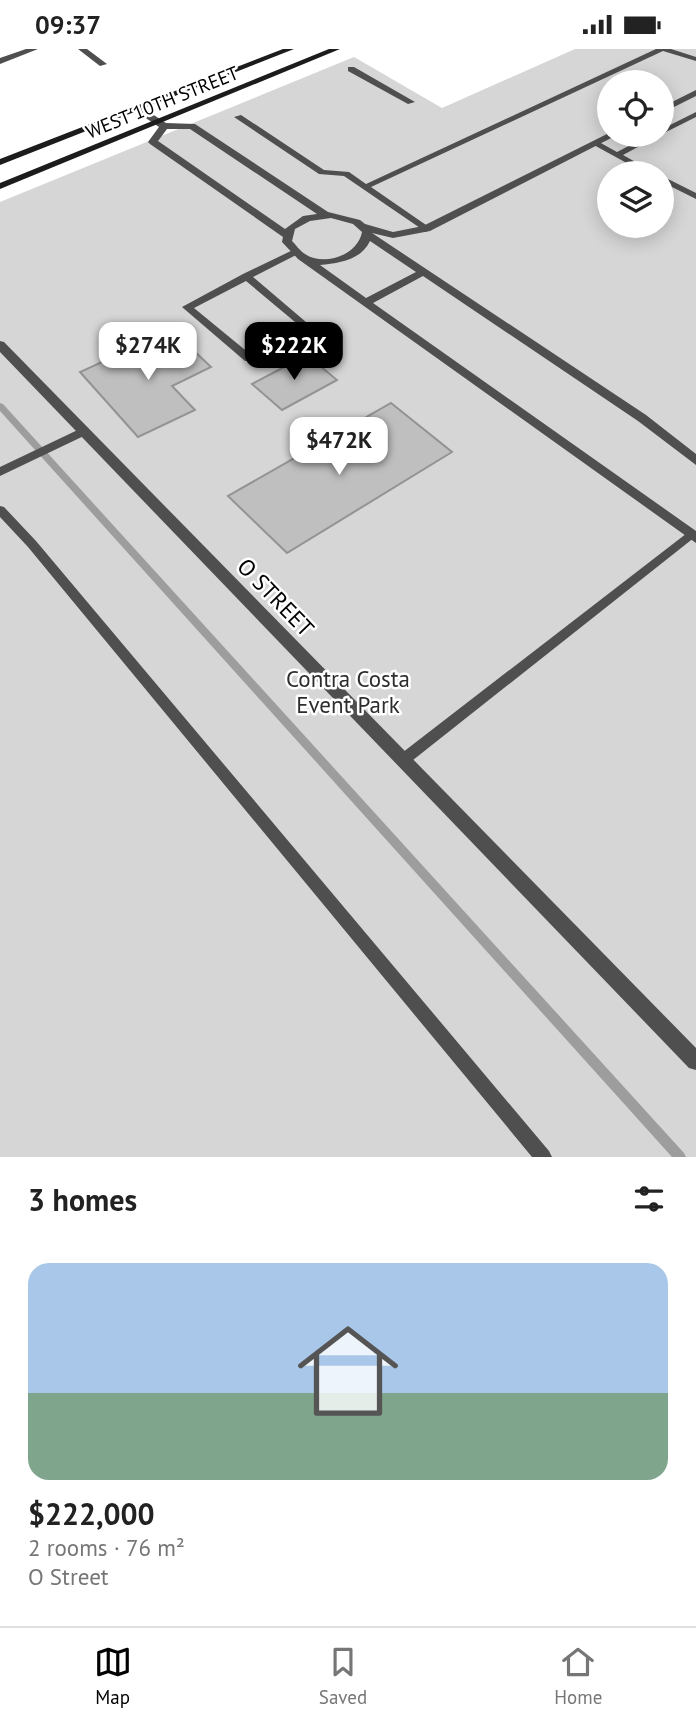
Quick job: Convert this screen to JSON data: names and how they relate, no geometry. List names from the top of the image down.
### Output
{
  "streets": {
    "main road": ["WEST 10TH STREET"],
    "street": ["O STREET"]
  },
  "parks": ["Contra Costa Event Park"],
  "page": {
    "status": "09:37",
    "price": ["$274K", "$222K", "$472K"],
    "heading": "3 homes",
    "list": [
      {
        "name": "$222,000",
        "note": "2 rooms · 76 m² · O Street"
      }
    ],
    "tabs": ["Map", "Saved", "Home"]
  }
}
